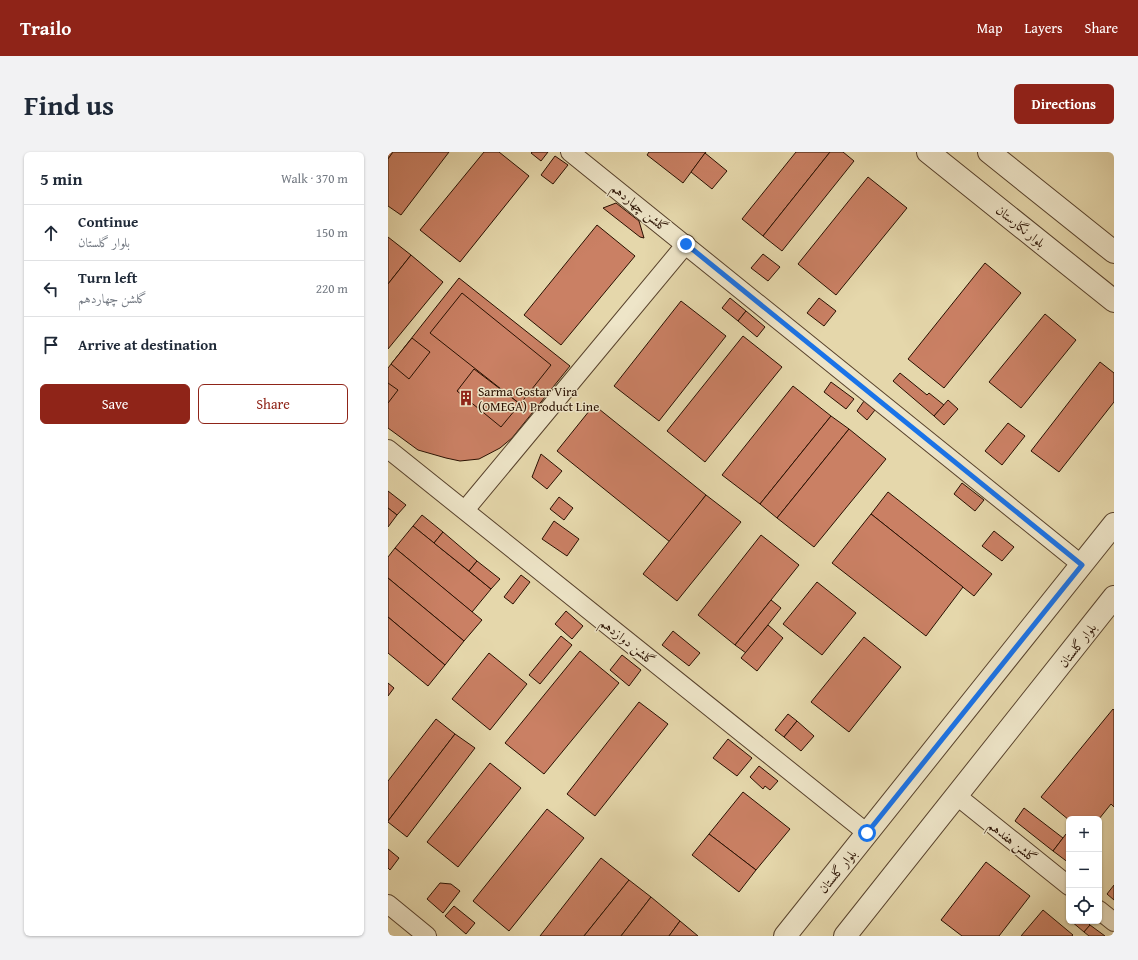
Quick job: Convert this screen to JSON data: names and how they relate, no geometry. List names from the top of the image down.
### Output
{
  "streets": {
    "street": [
      "گلشن چهاردهم",
      "بلوار نگارستان",
      "گلشن دوازدهم",
      "بلوار گلستان",
      "گلشن هفدهم"
    ]
  },
  "crossings": [
    ["گلشن چهاردهم", "بلوار گلستان"],
    ["گلشن دوازدهم", "بلوار گلستان"],
    ["بلوار گلستان", "گلشن هفدهم"]
  ],
  "places": {
    "building": ["Sarma Gostar Vira (OMEGA) Product Line"]
  },
  "page": {
    "header": "Trailo",
    "nav": ["Map", "Layers", "Share"],
    "title": "Find us",
    "buttons": [
      "Directions",
      ["Save", "Share"]
    ],
    "heading": ["5 min", "Walk · 370 m"],
    "list": [
      ["Continue", "بلوار گلستان", "150 m"],
      ["Turn left", "گلشن چهاردهم", "220 m"],
      "Arrive at destination"
    ],
    "map_buttons": ["+", "−"]
  }
}
